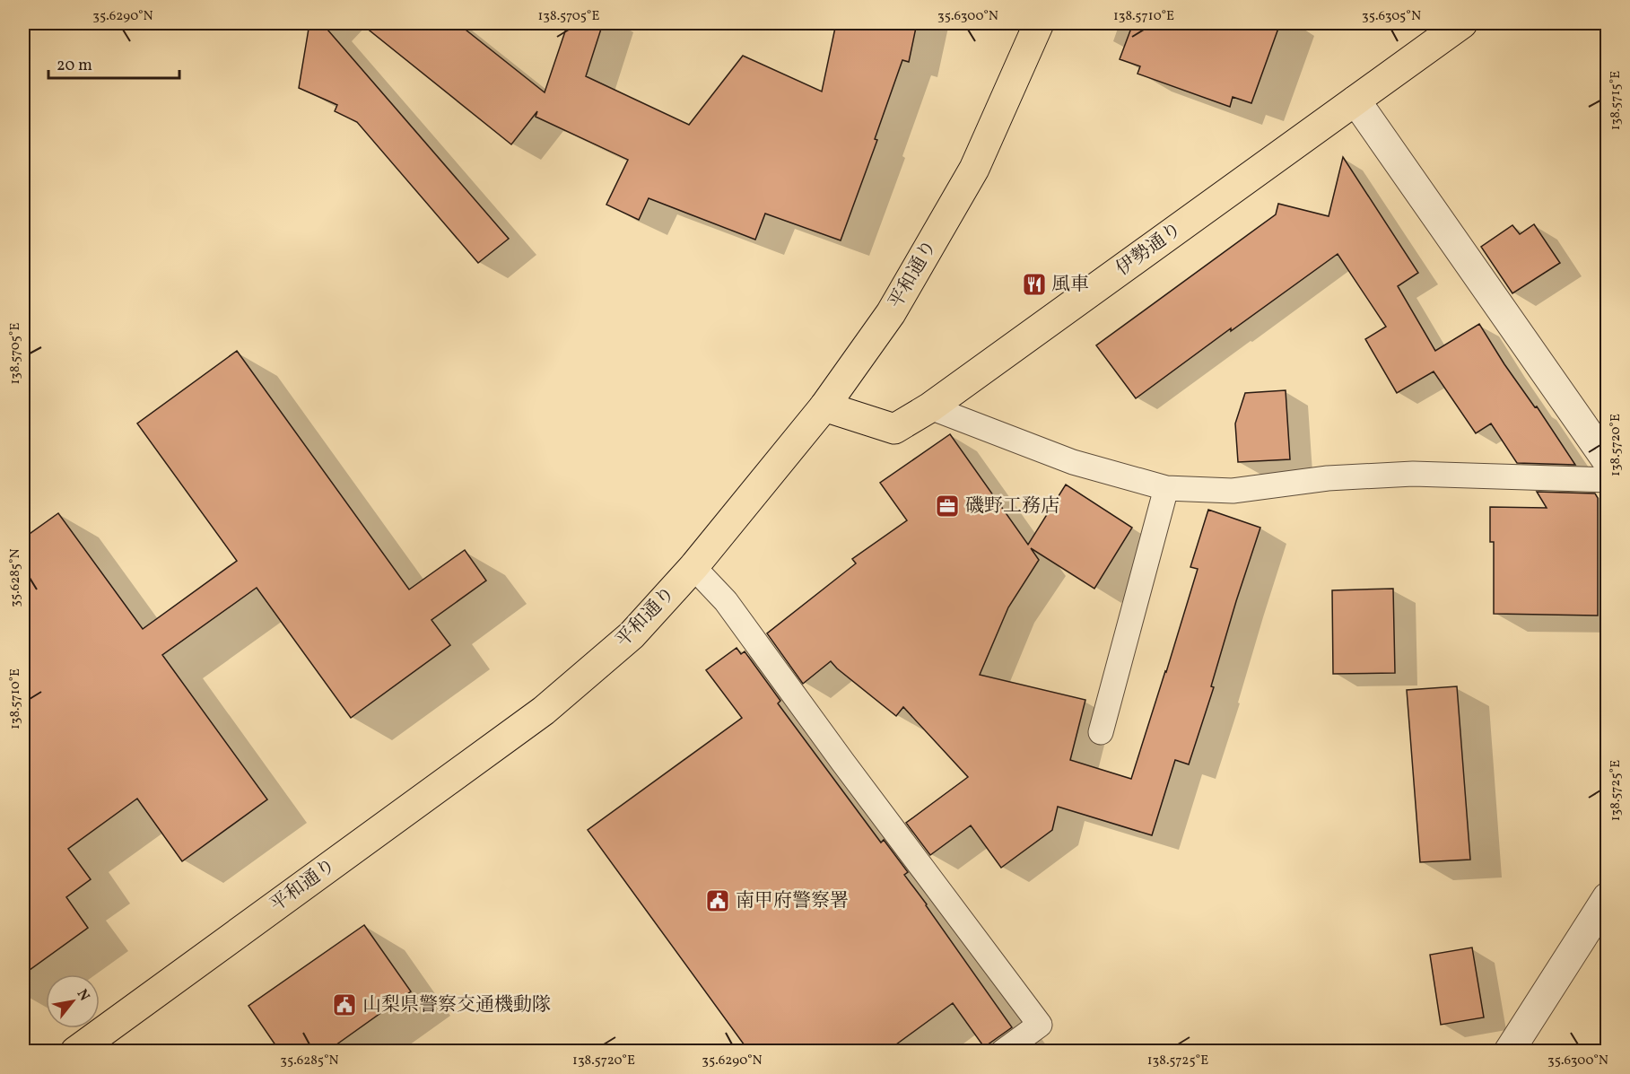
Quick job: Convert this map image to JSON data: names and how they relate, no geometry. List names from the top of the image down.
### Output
{
  "streets": {
    "main road": ["伊勢通り", "平和通り"]
  },
  "crossings": [
    ["伊勢通り", "平和通り"]
  ],
  "places": {
    "restaurant": ["風車"],
    "office": ["磯野工務店"],
    "public building": ["南甲府警察署", "山梨県警察交通機動隊"]
  },
  "scale_bar": "20 m",
  "north": "top right",
  "coordinates": [
    "35.6290°N",
    "138.5705°E",
    "35.6300°N",
    "138.5710°E",
    "35.6305°N",
    "138.5715°E",
    "138.5720°E",
    "35.6285°N",
    "138.5725°E"
  ]
}
